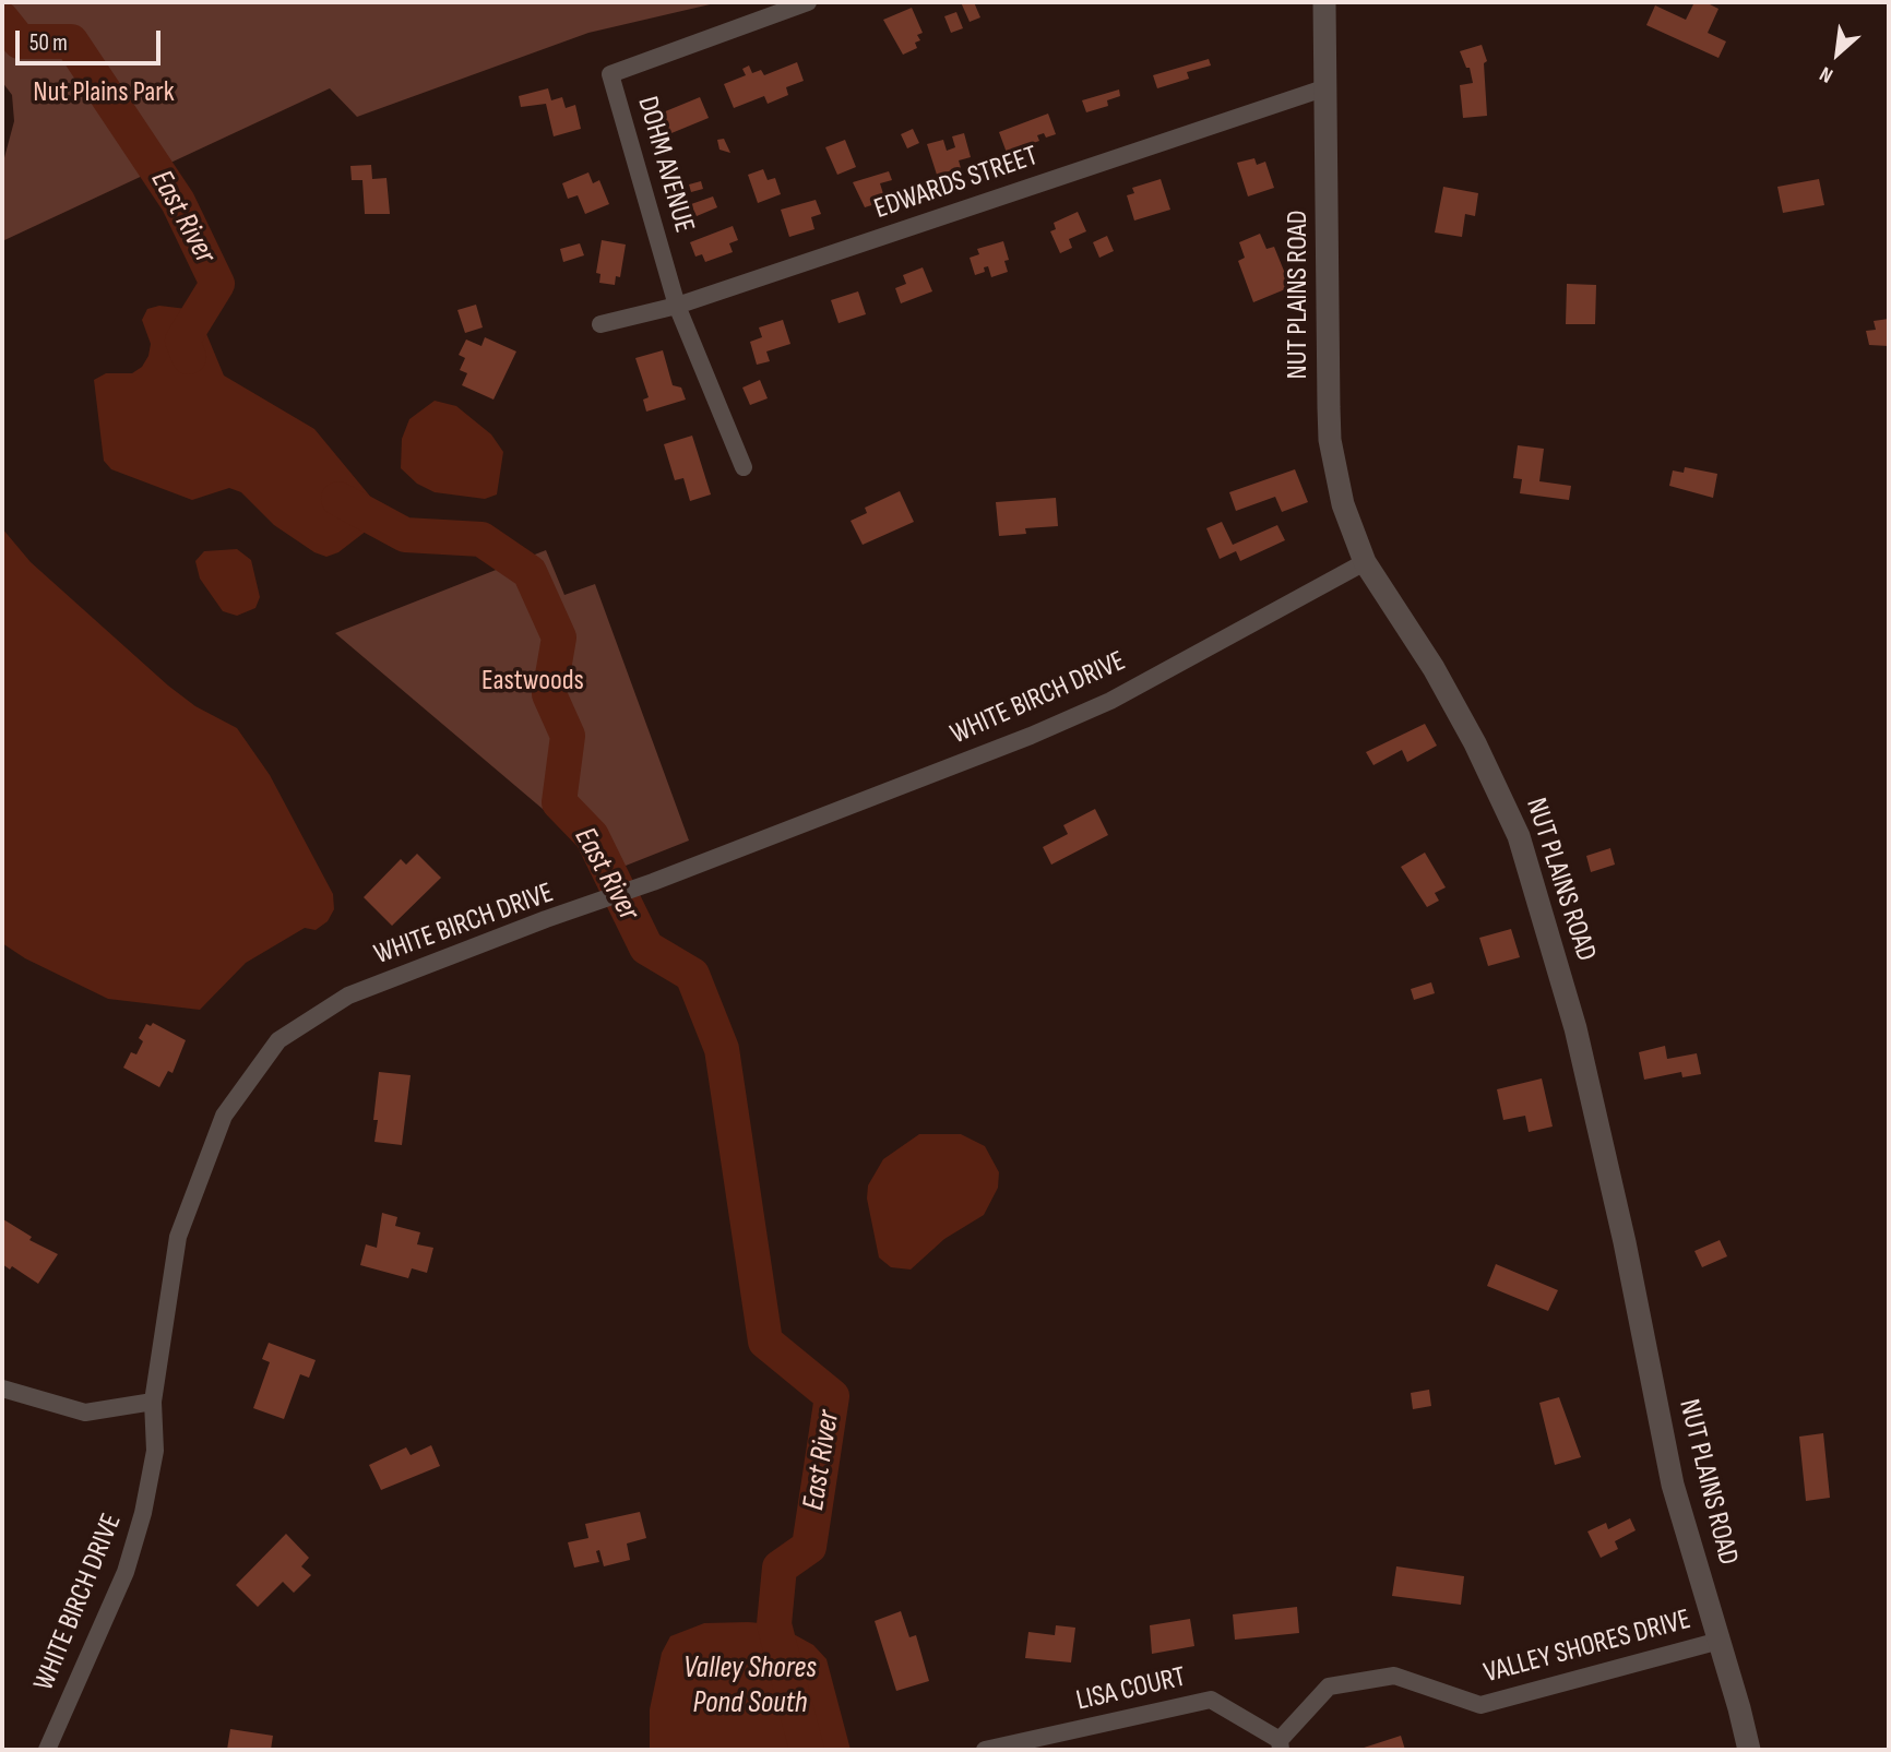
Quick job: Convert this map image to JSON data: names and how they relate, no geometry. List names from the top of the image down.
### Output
{
  "streets": {
    "street": [
      "DOHM AVENUE",
      "EDWARDS STREET",
      "NUT PLAINS ROAD",
      "WHITE BIRCH DRIVE",
      "VALLEY SHORES DRIVE",
      "LISA COURT"
    ]
  },
  "crossings": [
    ["DOHM AVENUE", "EDWARDS STREET"],
    ["EDWARDS STREET", "NUT PLAINS ROAD"],
    ["NUT PLAINS ROAD", "WHITE BIRCH DRIVE"],
    ["NUT PLAINS ROAD", "VALLEY SHORES DRIVE"],
    ["VALLEY SHORES DRIVE", "LISA COURT"]
  ],
  "water": ["East River", "Valley Shores Pond South"],
  "parks": ["Nut Plains Park", "Eastwoods"],
  "scale_bar": "50 m",
  "north": "bottom left"
}
